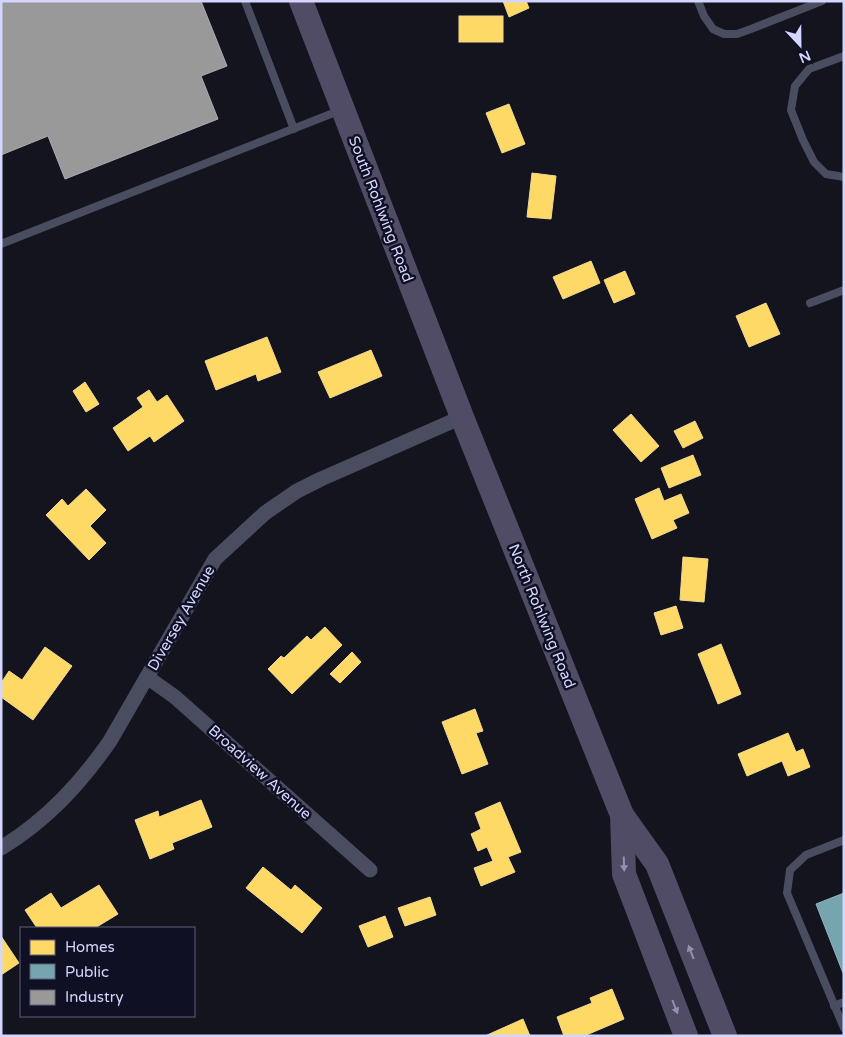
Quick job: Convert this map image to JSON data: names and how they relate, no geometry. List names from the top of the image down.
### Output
{
  "streets": {
    "main road": ["South Rohlwing Road", "North Rohlwing Road"],
    "street": ["Diversey Avenue", "Broadview Avenue"]
  },
  "crossings": [
    ["South Rohlwing Road", "North Rohlwing Road"],
    ["South Rohlwing Road", "Diversey Avenue"],
    ["North Rohlwing Road", "Diversey Avenue"],
    ["Diversey Avenue", "Broadview Avenue"]
  ],
  "legend": ["Homes", "Public", "Industry"],
  "north": "bottom"
}
